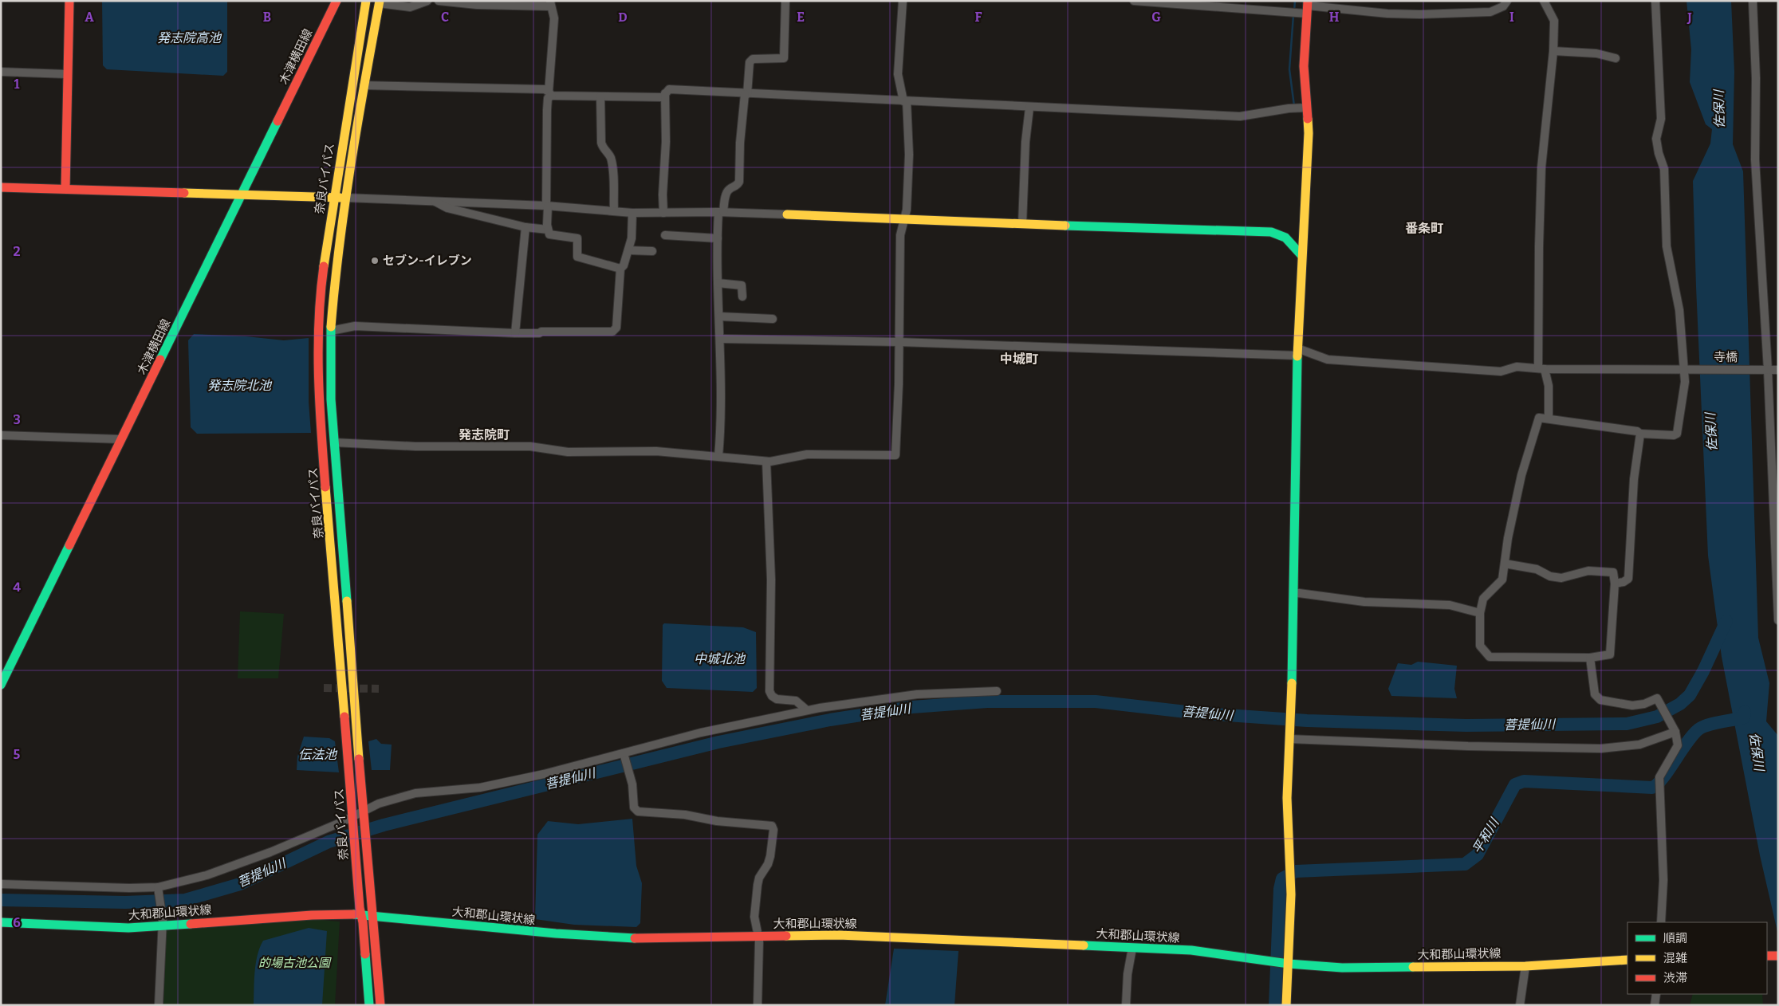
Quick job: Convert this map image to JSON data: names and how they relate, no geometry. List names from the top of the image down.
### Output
{
  "streets": {
    "main road": ["木津横田線", "奈良バイパス", "大和郡山環状線"],
    "street": ["寺橋"]
  },
  "crossings": [
    ["奈良バイパス", "大和郡山環状線"]
  ],
  "districts": ["番条町", "中城町", "発志院町"],
  "water": [
    "発志院高池",
    "佐保川",
    "発志院北池",
    "中城北池",
    "菩提仙川",
    "伝法池",
    "平和川"
  ],
  "parks": ["的場古池公園"],
  "places": ["セブン-イレブン"],
  "legend": ["順調", "混雑", "渋滞"],
  "grid": {
    "columns": [
      "A",
      "B",
      "C",
      "D",
      "E",
      "F",
      "G",
      "H",
      "I",
      "J"
    ],
    "rows": [
      "1",
      "2",
      "3",
      "4",
      "5",
      "6"
    ]
  }
}
